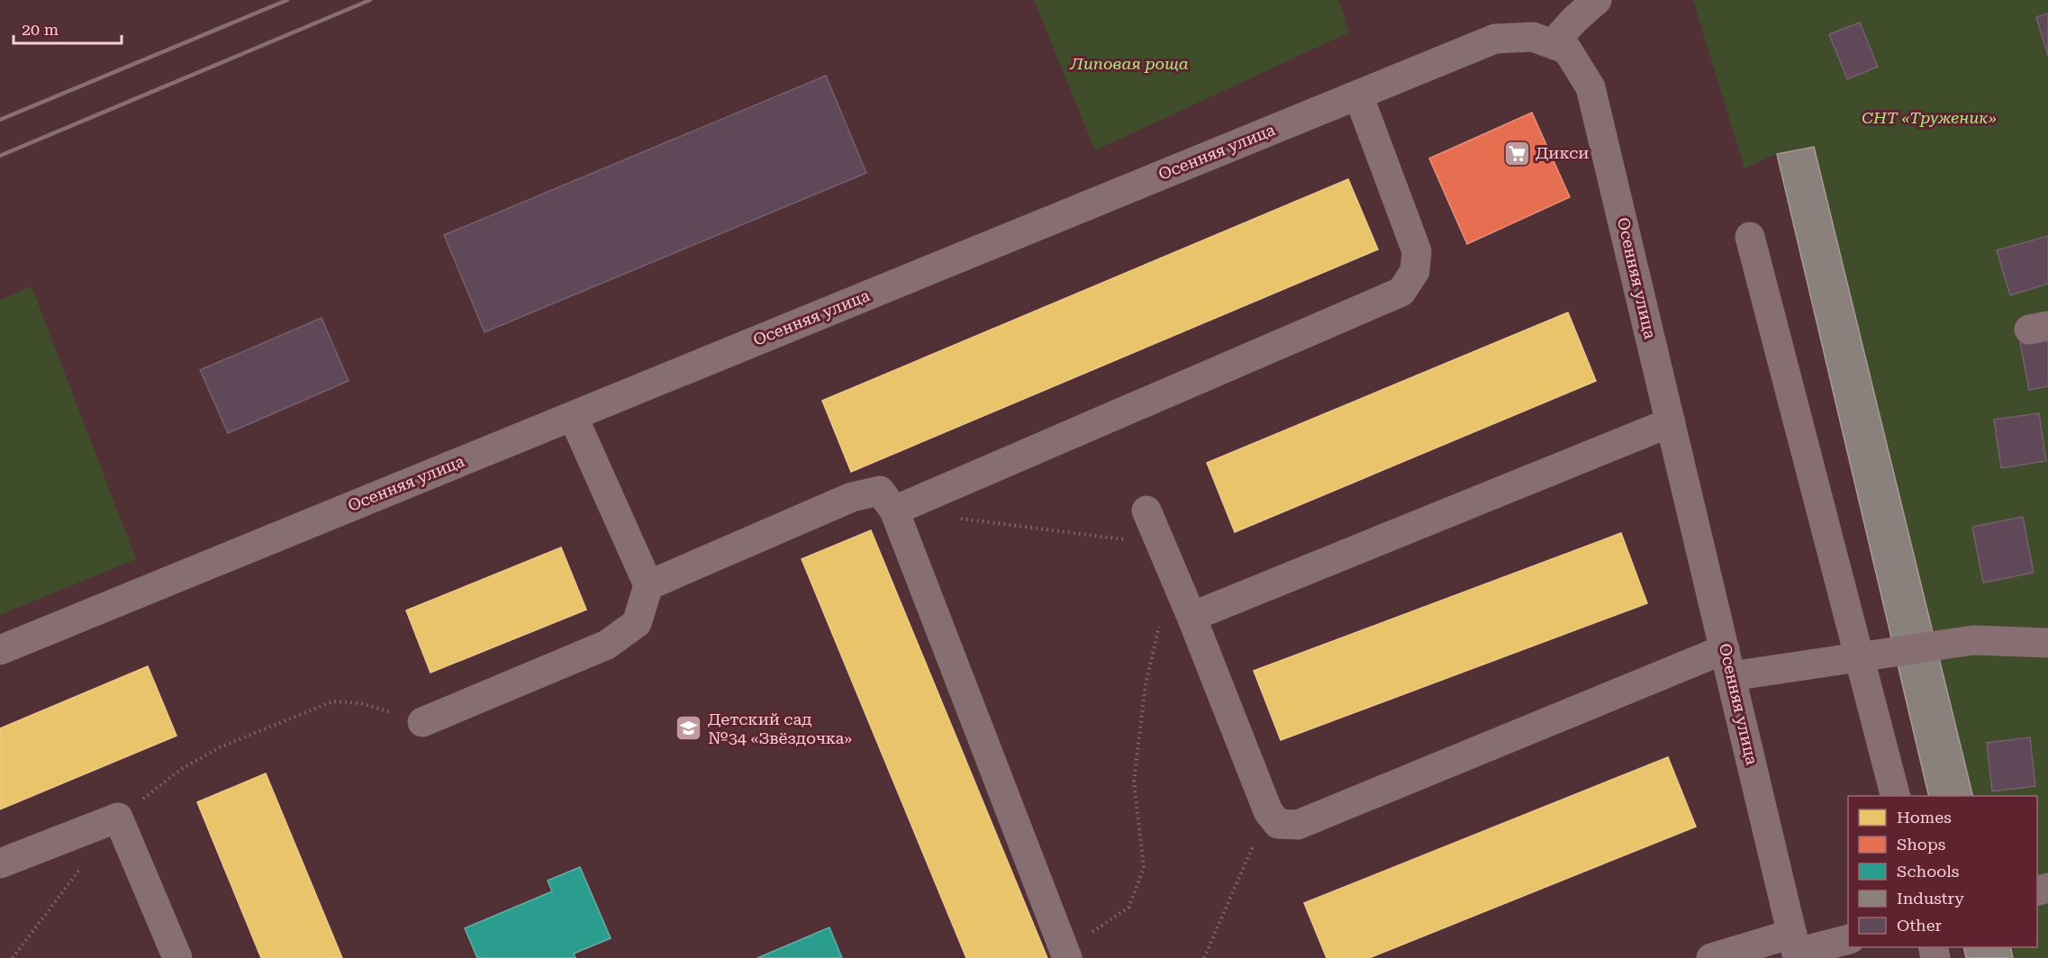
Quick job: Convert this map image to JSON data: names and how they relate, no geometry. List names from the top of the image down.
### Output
{
  "streets": {
    "street": ["Осенняя улица"]
  },
  "parks": ["Липовая роща", "СНТ «Труженик»"],
  "places": {
    "supermarket": ["Дикси"],
    "school or university": ["Детский сад №34 «Звёздочка»"]
  },
  "legend": [
    "Homes",
    "Shops",
    "Schools",
    "Industry",
    "Other"
  ],
  "scale_bar": "20 m"
}
